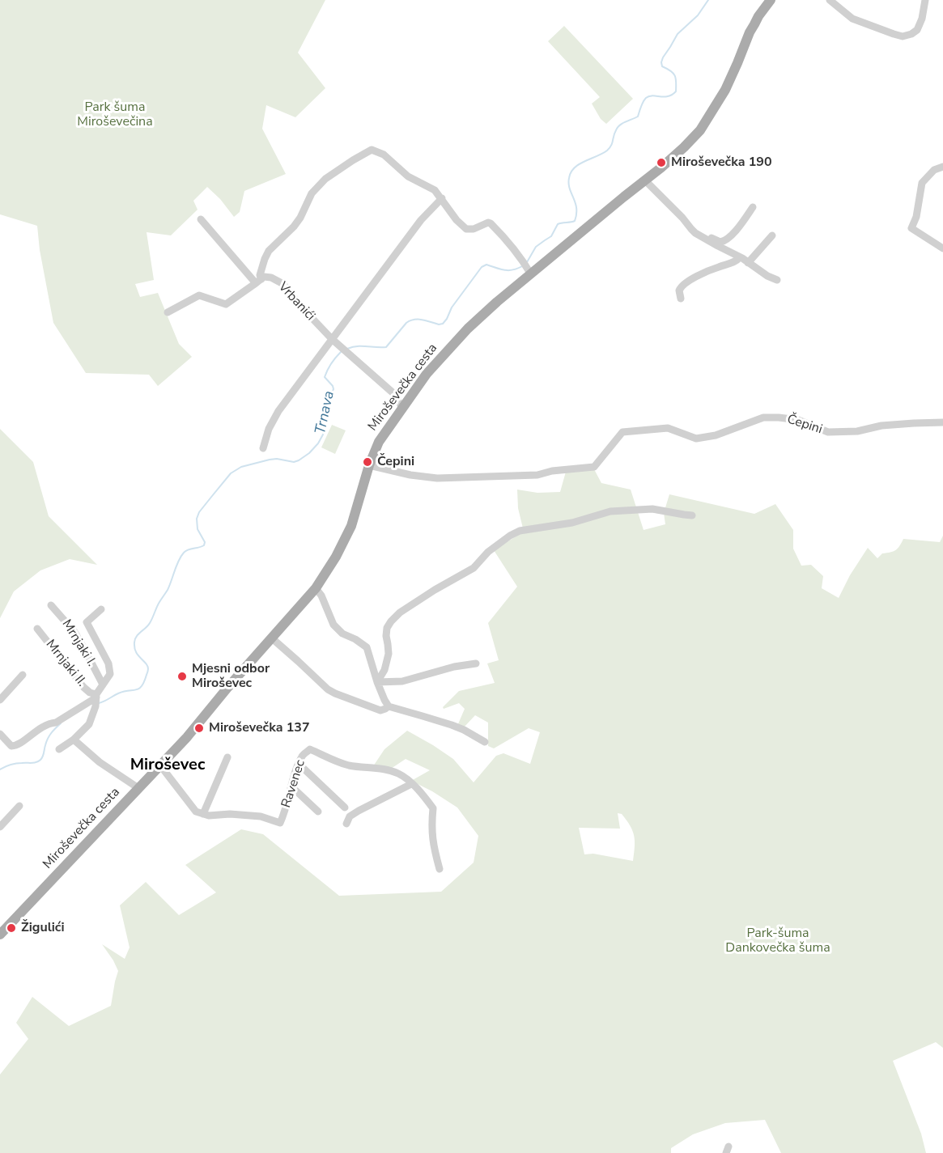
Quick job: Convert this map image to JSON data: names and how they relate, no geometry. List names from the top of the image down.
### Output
{
  "streets": {
    "main road": ["Miroševečka cesta"],
    "street": [
      "Vrbanići",
      "Čepini",
      "Mrnjaki I.",
      "Mrnjaki II.",
      "Ravenec"
    ]
  },
  "crossings": [
    ["Vrbanići", "Miroševečka cesta"],
    ["Miroševečka cesta", "Čepini"]
  ],
  "districts": ["Miroševec"],
  "water": ["Trnava"],
  "parks": ["Park šuma Miroševečina", "Park-šuma Dankovečka šuma"],
  "places": [
    "Miroševečka 190",
    "Čepini",
    "Mjesni odbor Miroševec",
    "Miroševečka 137",
    "Žigulići"
  ]
}
